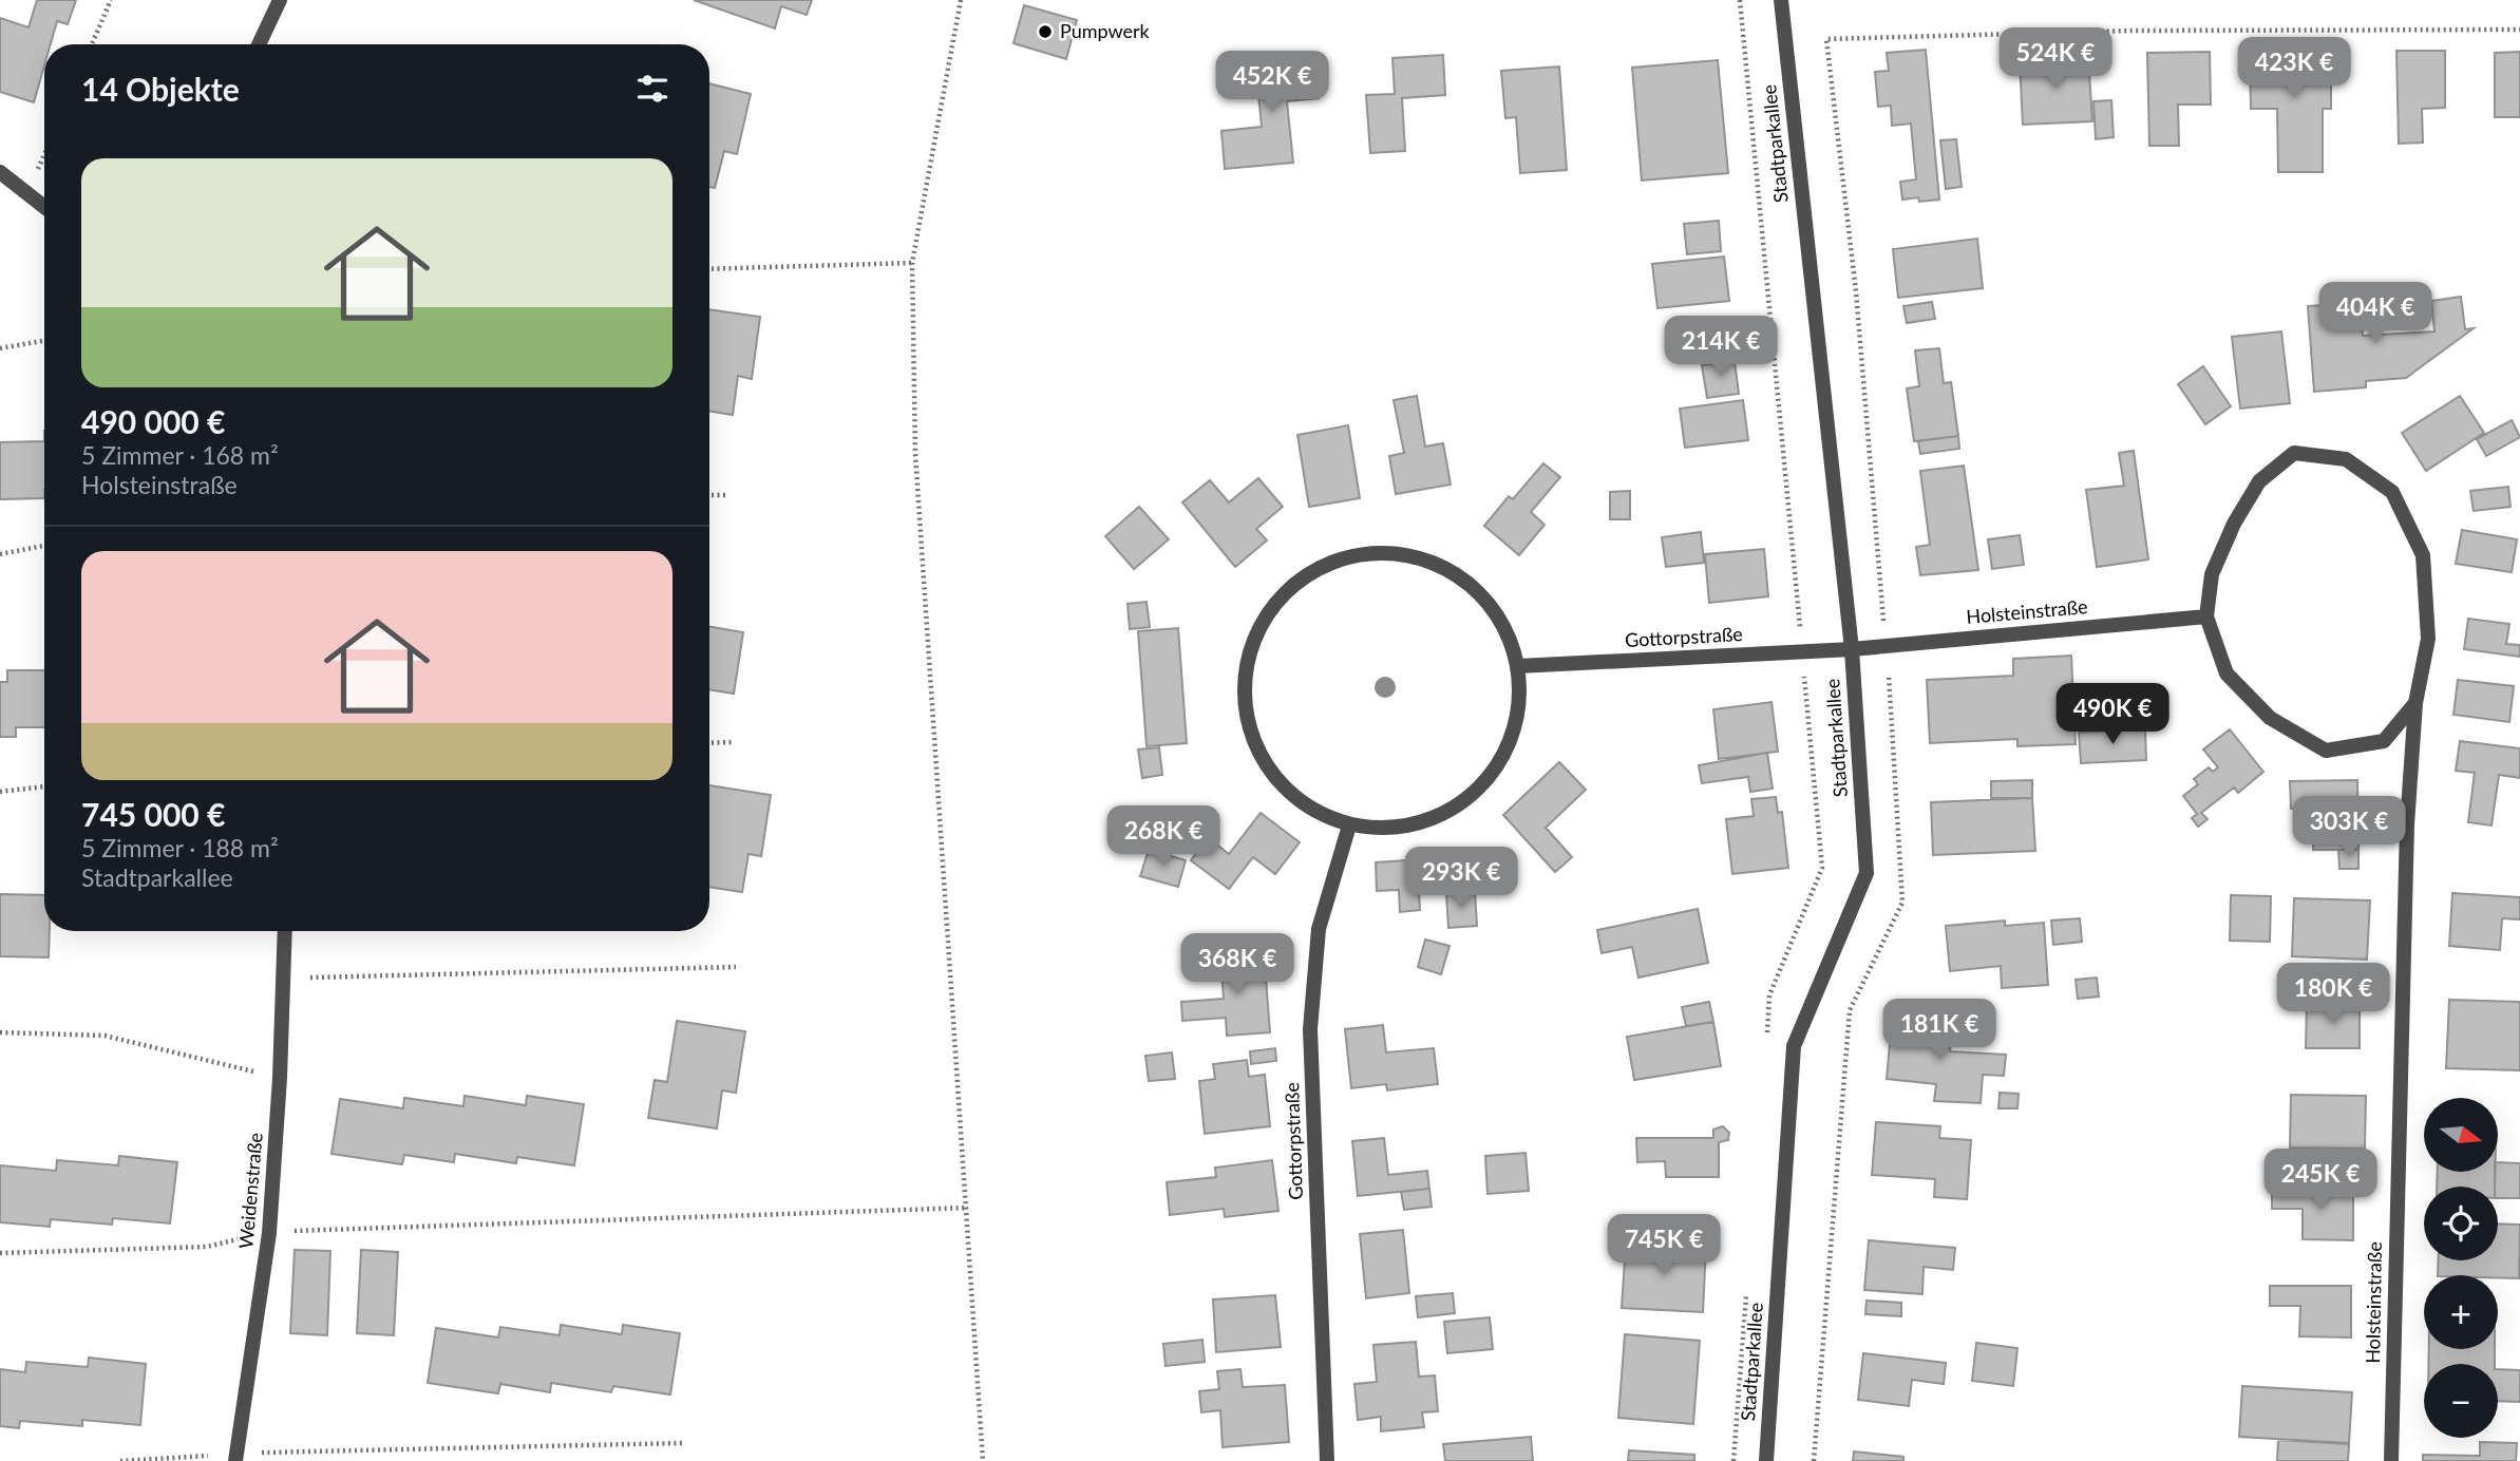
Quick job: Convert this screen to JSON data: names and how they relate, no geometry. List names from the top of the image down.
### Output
{
  "streets": {
    "street": [
      "Stadtparkallee",
      "Holsteinstraße",
      "Gottorpstraße",
      "Weidenstraße"
    ]
  },
  "crossings": [
    ["Stadtparkallee", "Holsteinstraße"],
    ["Stadtparkallee", "Gottorpstraße"],
    ["Holsteinstraße", "Gottorpstraße"]
  ],
  "places": ["Pumpwerk"],
  "north": "right",
  "page": {
    "price": [
      "524K €",
      "423K €",
      "452K €",
      "404K €",
      "214K €",
      "490K €",
      "303K €",
      "268K €",
      "293K €",
      "368K €",
      "180K €",
      "181K €",
      "245K €",
      "745K €"
    ],
    "heading": "14 Objekte",
    "list": [
      {
        "name": "490 000 €",
        "note": "5 Zimmer · 168 m² · Holsteinstraße"
      },
      {
        "name": "745 000 €",
        "note": "5 Zimmer · 188 m² · Stadtparkallee"
      }
    ],
    "map_buttons": ["+", "−"]
  }
}
